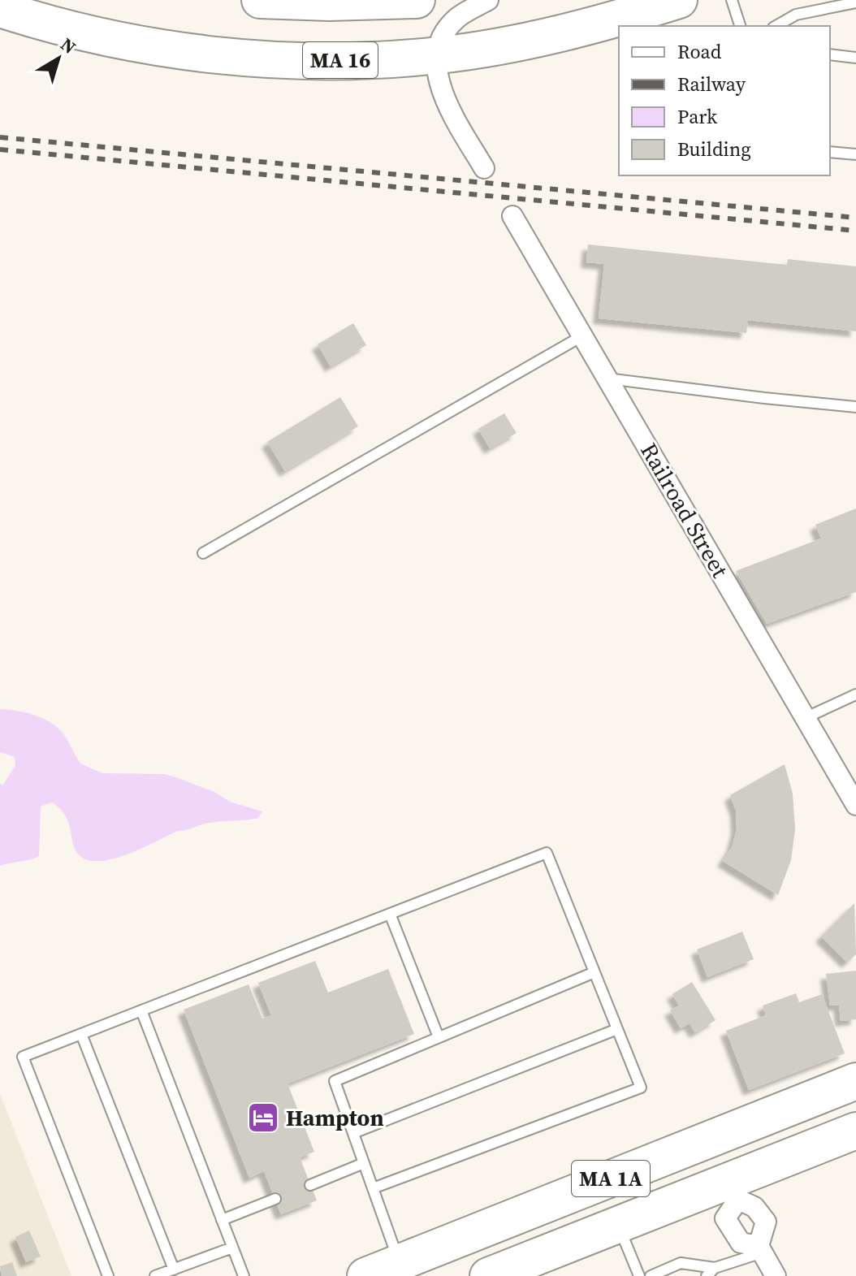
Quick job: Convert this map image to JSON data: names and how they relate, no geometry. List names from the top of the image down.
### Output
{
  "streets": {
    "highway": ["MA 16", "MA 1A"],
    "street": ["Railroad Street"]
  },
  "places": {
    "hotel": ["Hampton"]
  },
  "legend": [
    "Road",
    "Railway",
    "Park",
    "Building"
  ],
  "north": "top right"
}
